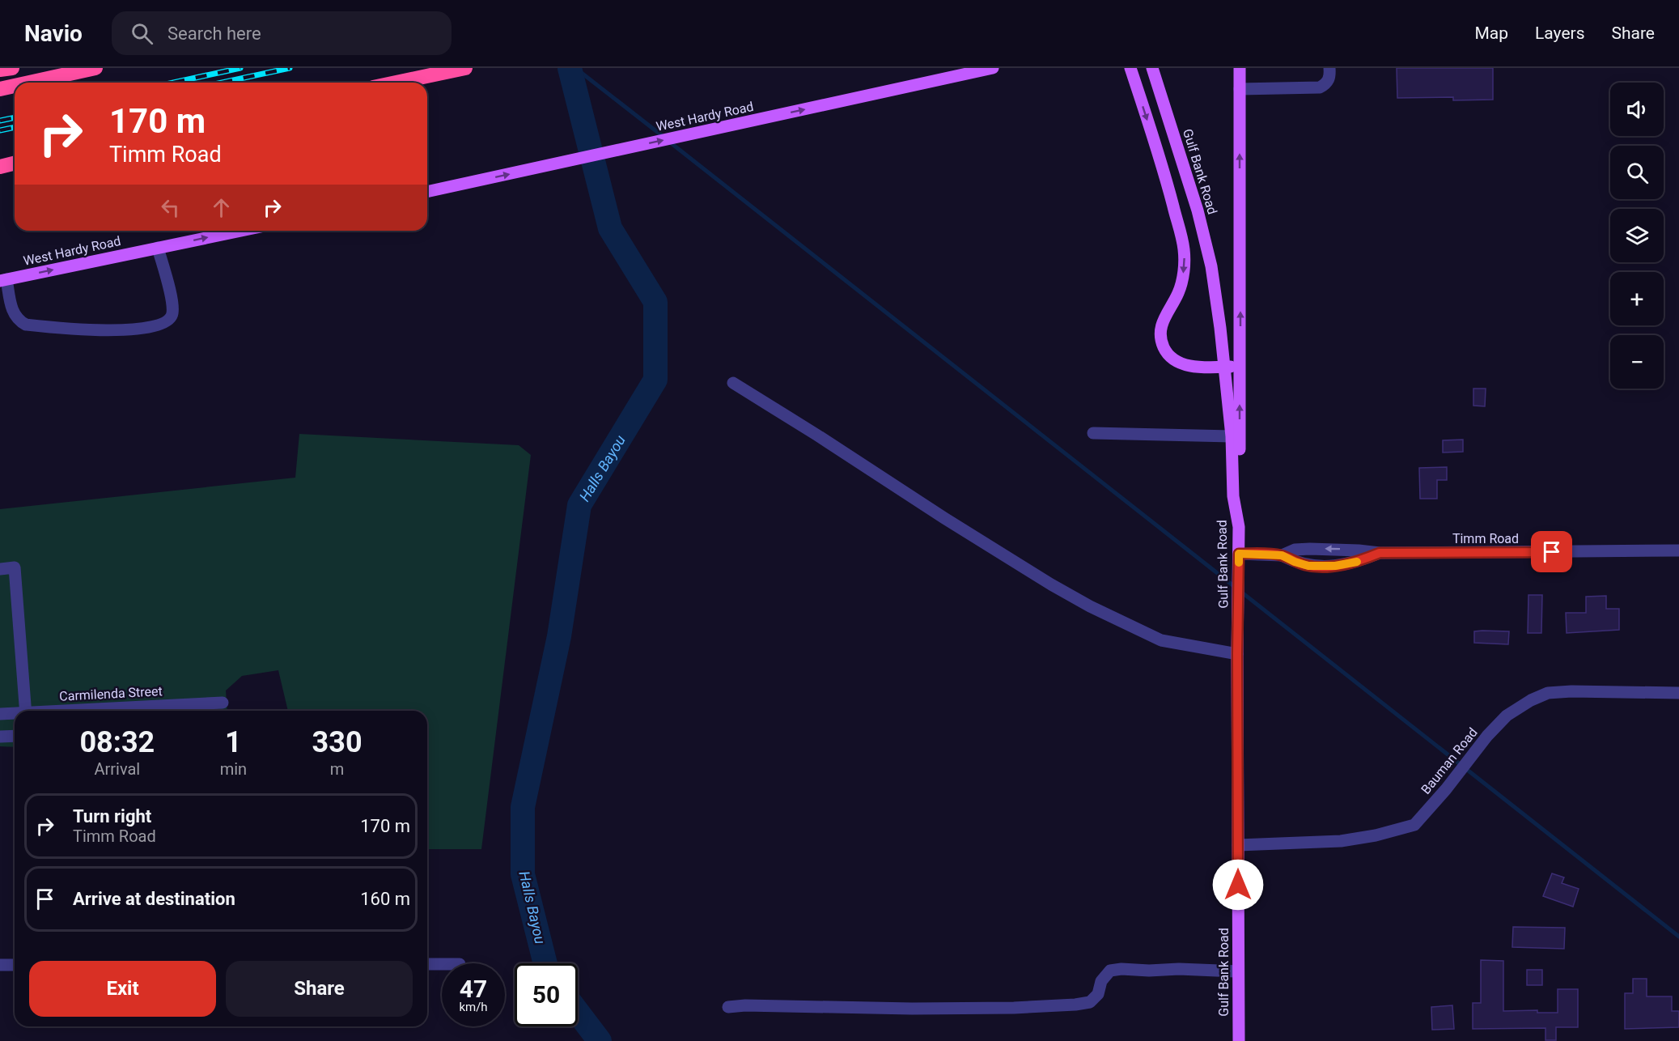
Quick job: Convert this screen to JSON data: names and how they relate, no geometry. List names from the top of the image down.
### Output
{
  "streets": {
    "main road": ["West Hardy Road", "Gulf Bank Road"],
    "street": ["Timm Road", "Carmilenda Street", "Bauman Road"]
  },
  "crossings": [
    ["Gulf Bank Road", "Timm Road"],
    ["Gulf Bank Road", "Bauman Road"]
  ],
  "one_way": ["West Hardy Road"],
  "water": ["Halls Bayou"],
  "page": {
    "header": "Navio",
    "search": "Search here",
    "nav": ["Map", "Layers", "Share"],
    "map_buttons": ["+", "−"],
    "turn": ["170 m", "Timm Road"],
    "eta": [
      "08:32",
      "Arrival",
      "1",
      "min",
      "330",
      "m"
    ],
    "list": [
      {
        "name": "Turn right",
        "note": "Timm Road",
        "value": "170 m"
      },
      {
        "name": "Arrive at destination",
        "value": "160 m"
      }
    ],
    "buttons": ["Exit", "Share"],
    "speed": "47 km/h",
    "limit": "50"
  }
}
